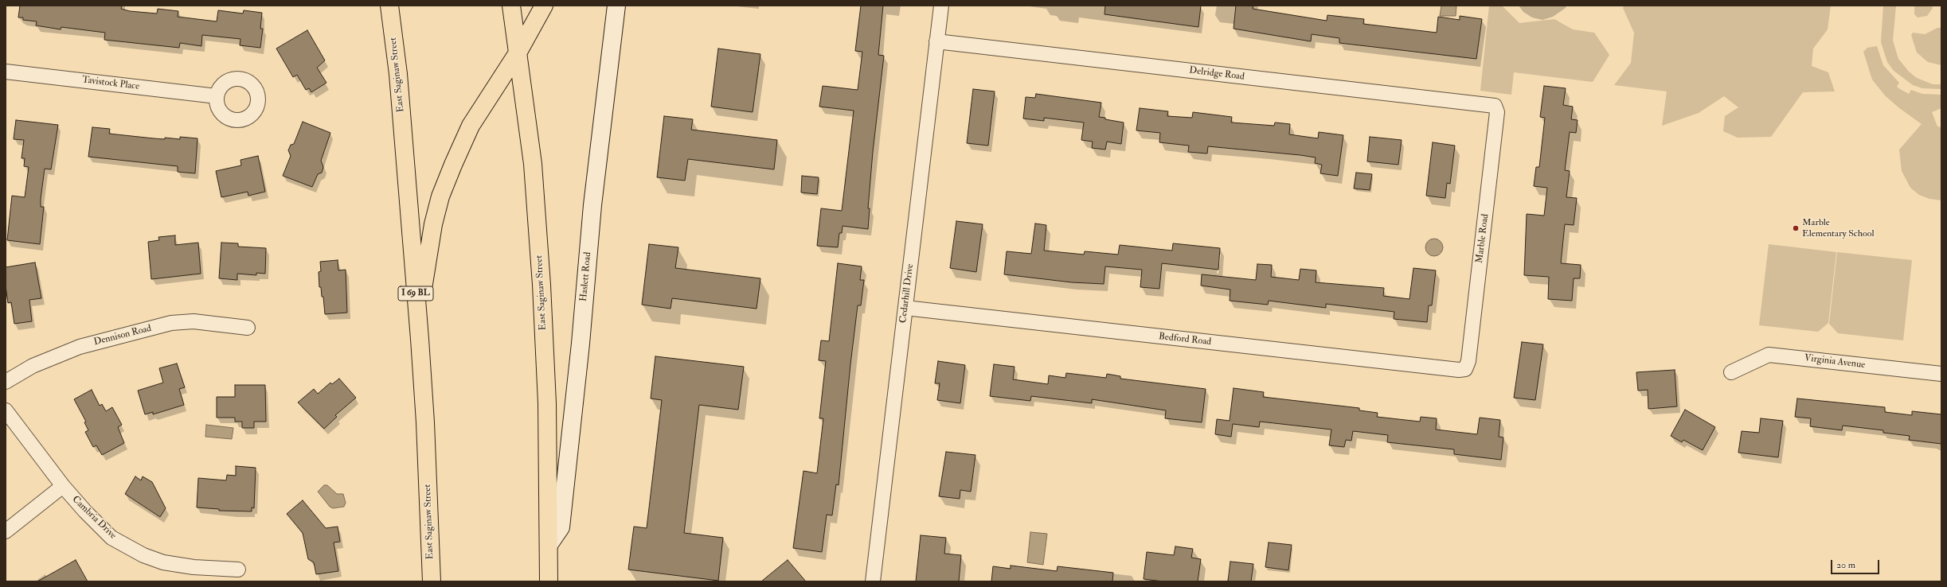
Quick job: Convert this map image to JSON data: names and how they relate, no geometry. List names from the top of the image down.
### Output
{
  "streets": {
    "main road": ["East Saginaw Street", "Haslett Road", "I 69 BL"],
    "street": [
      "Delridge Road",
      "Tavistock Place",
      "Marble Road",
      "Cedarhill Drive",
      "Dennison Road",
      "Bedford Road",
      "Virginia Avenue",
      "Cambria Drive"
    ]
  },
  "crossings": [
    ["Delridge Road", "Marble Road"],
    ["Delridge Road", "Cedarhill Drive"],
    ["East Saginaw Street", "Haslett Road"],
    ["Marble Road", "Bedford Road"],
    ["Cedarhill Drive", "Bedford Road"]
  ],
  "places": ["Marble Elementary School"],
  "scale_bar": "20 m"
}
